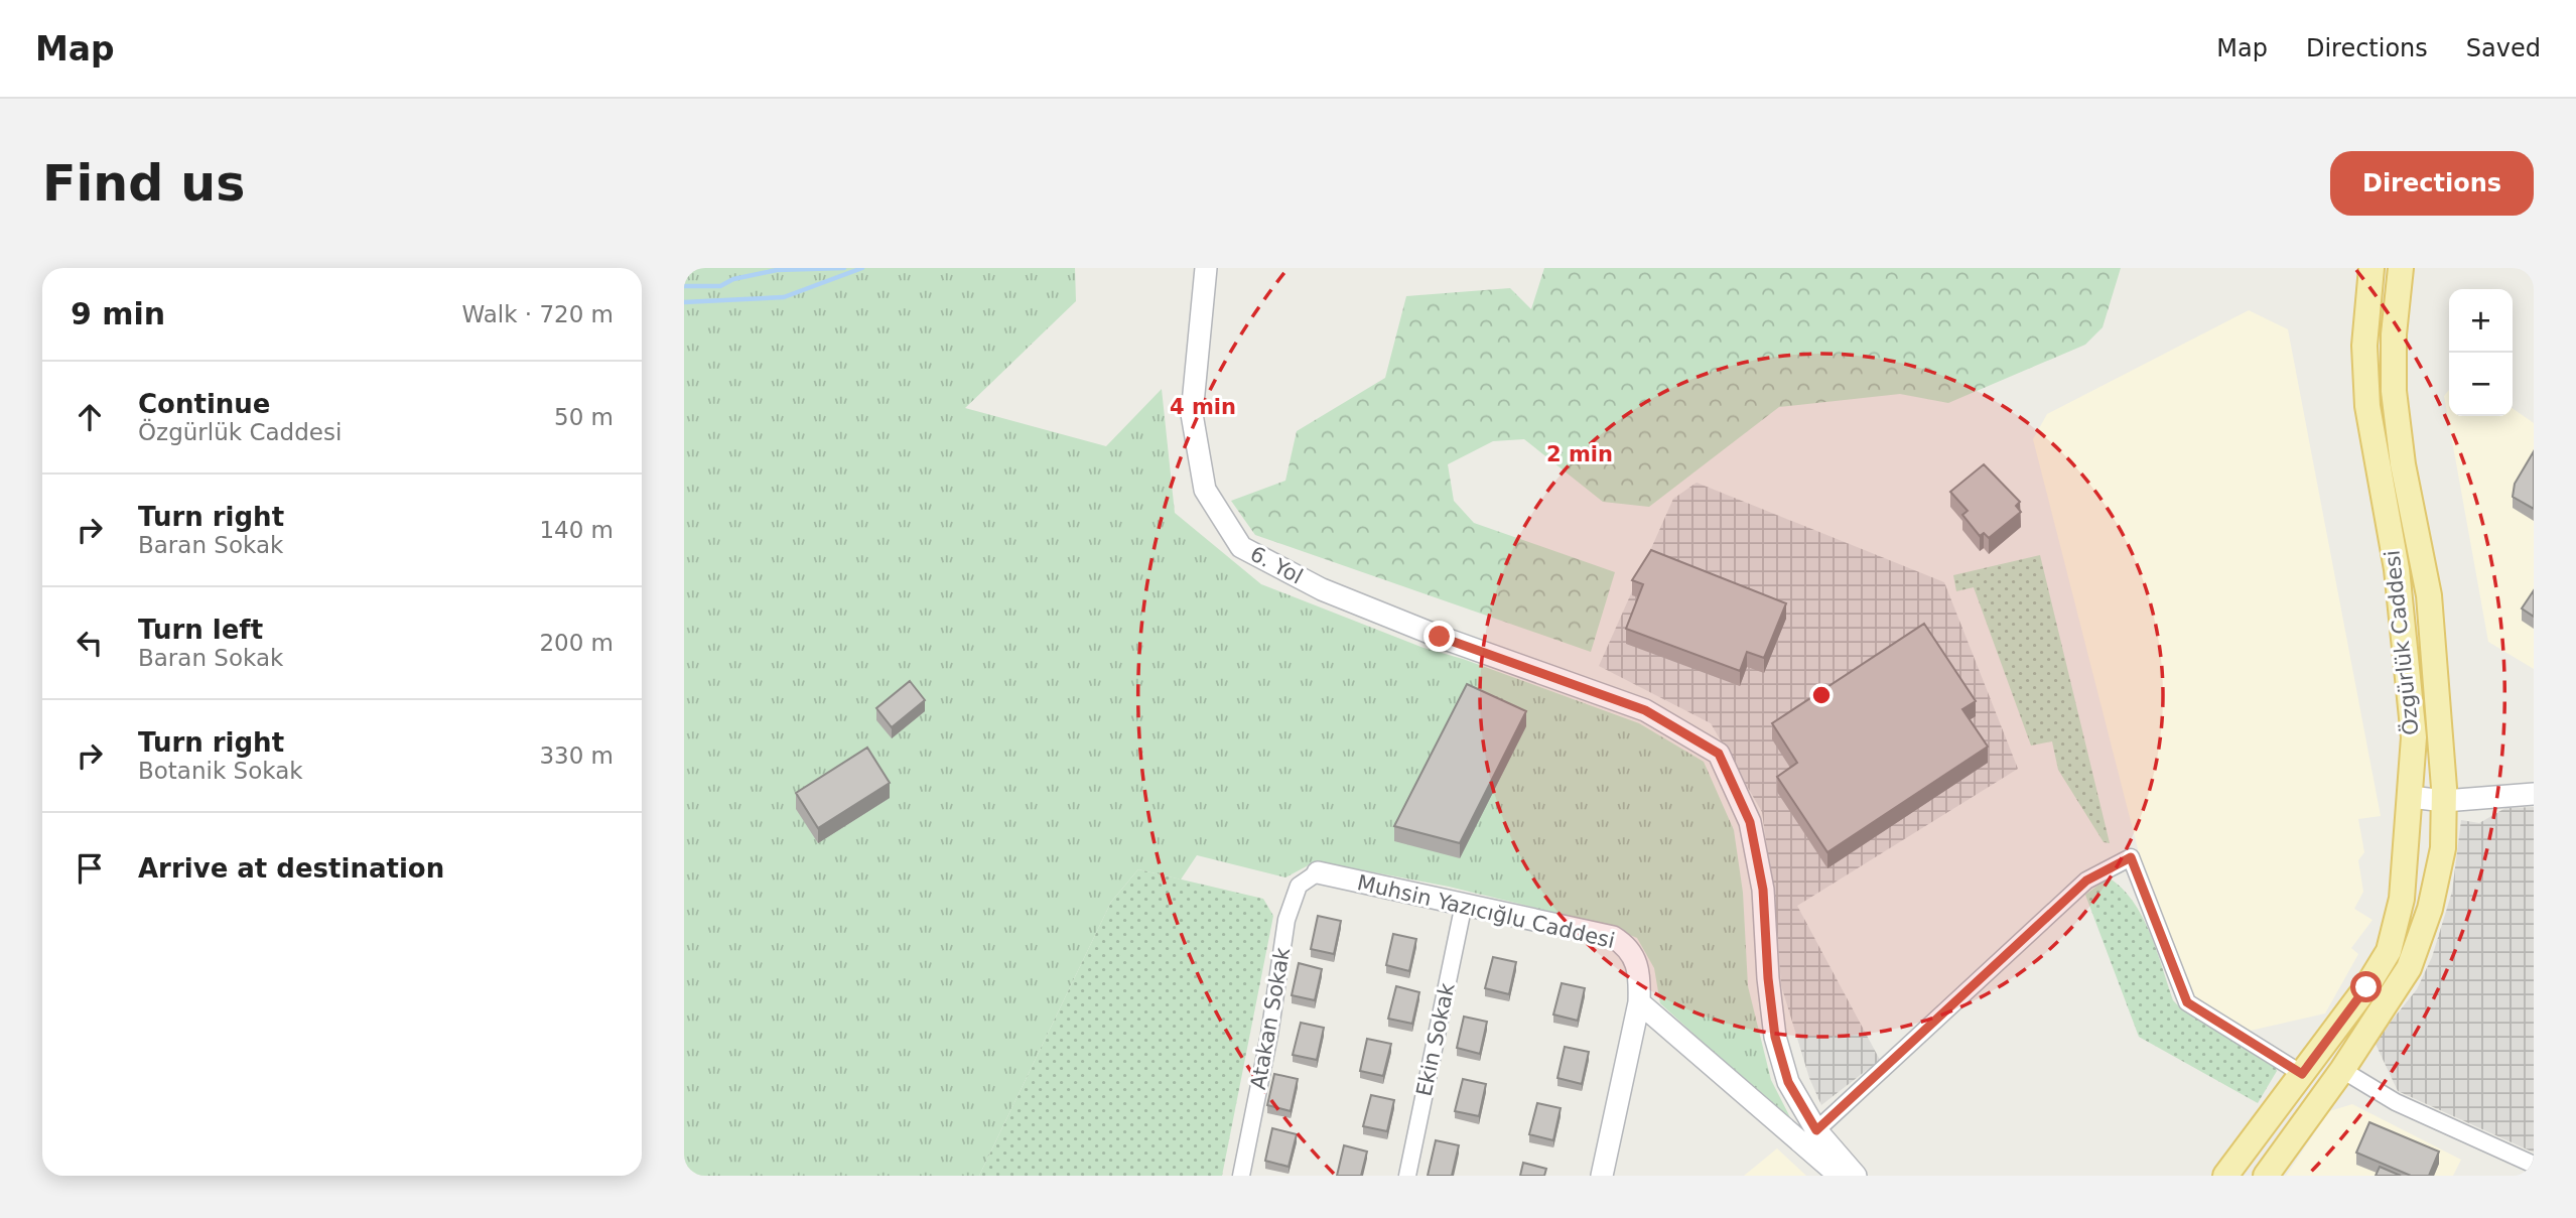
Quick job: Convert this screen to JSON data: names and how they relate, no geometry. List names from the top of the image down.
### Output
{
  "streets": {
    "main road": ["6. Yol", "Özgürlük Caddesi", "Muhsin Yazıcığlu Caddesi"],
    "street": ["Atakan Sokak", "Ekin Sokak"]
  },
  "crossings": [
    ["Muhsin Yazıcığlu Caddesi", "Atakan Sokak"],
    ["Muhsin Yazıcığlu Caddesi", "Ekin Sokak"]
  ],
  "page": {
    "header": "Map",
    "nav": ["Map", "Directions", "Saved"],
    "buttons": "Directions",
    "title": "Find us",
    "heading": ["9 min", "Walk · 720 m"],
    "map_buttons": ["+", "−"],
    "list": [
      ["Continue", "Özgürlük Caddesi", "50 m"],
      ["Turn right", "Baran Sokak", "140 m"],
      ["Turn left", "Baran Sokak", "200 m"],
      ["Turn right", "Botanik Sokak", "330 m"],
      "Arrive at destination"
    ]
  },
  "rings": ["4 min", "2 min"]
}
